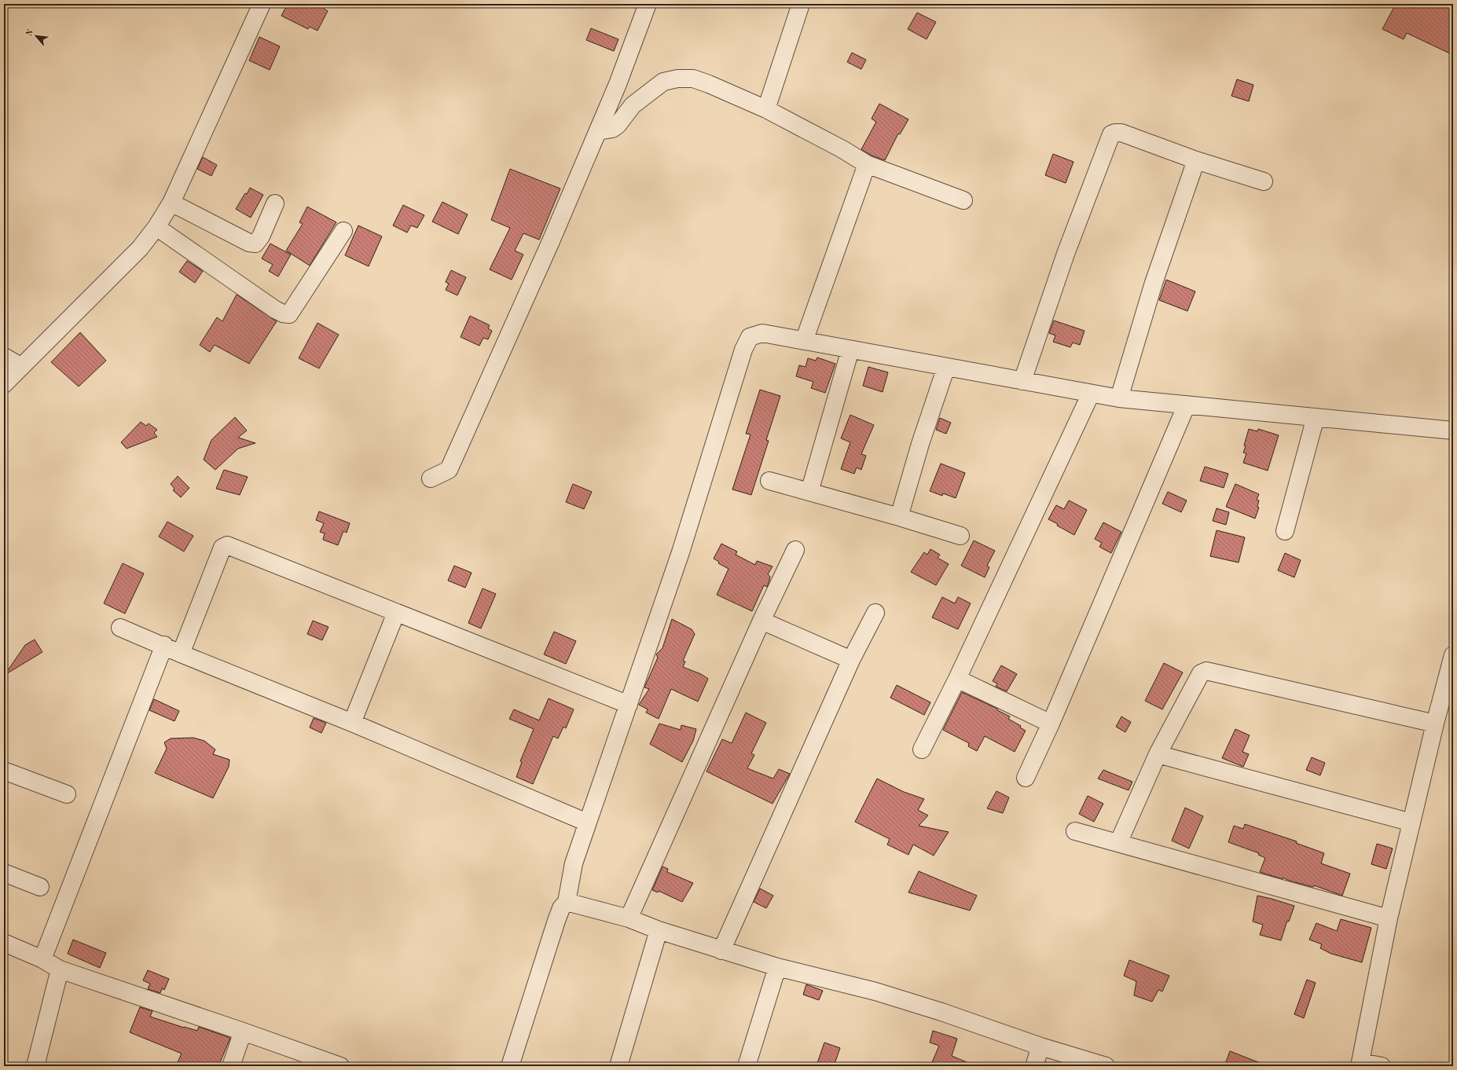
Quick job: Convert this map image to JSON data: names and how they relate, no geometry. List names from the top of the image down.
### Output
{
  "north": "top left"
}
